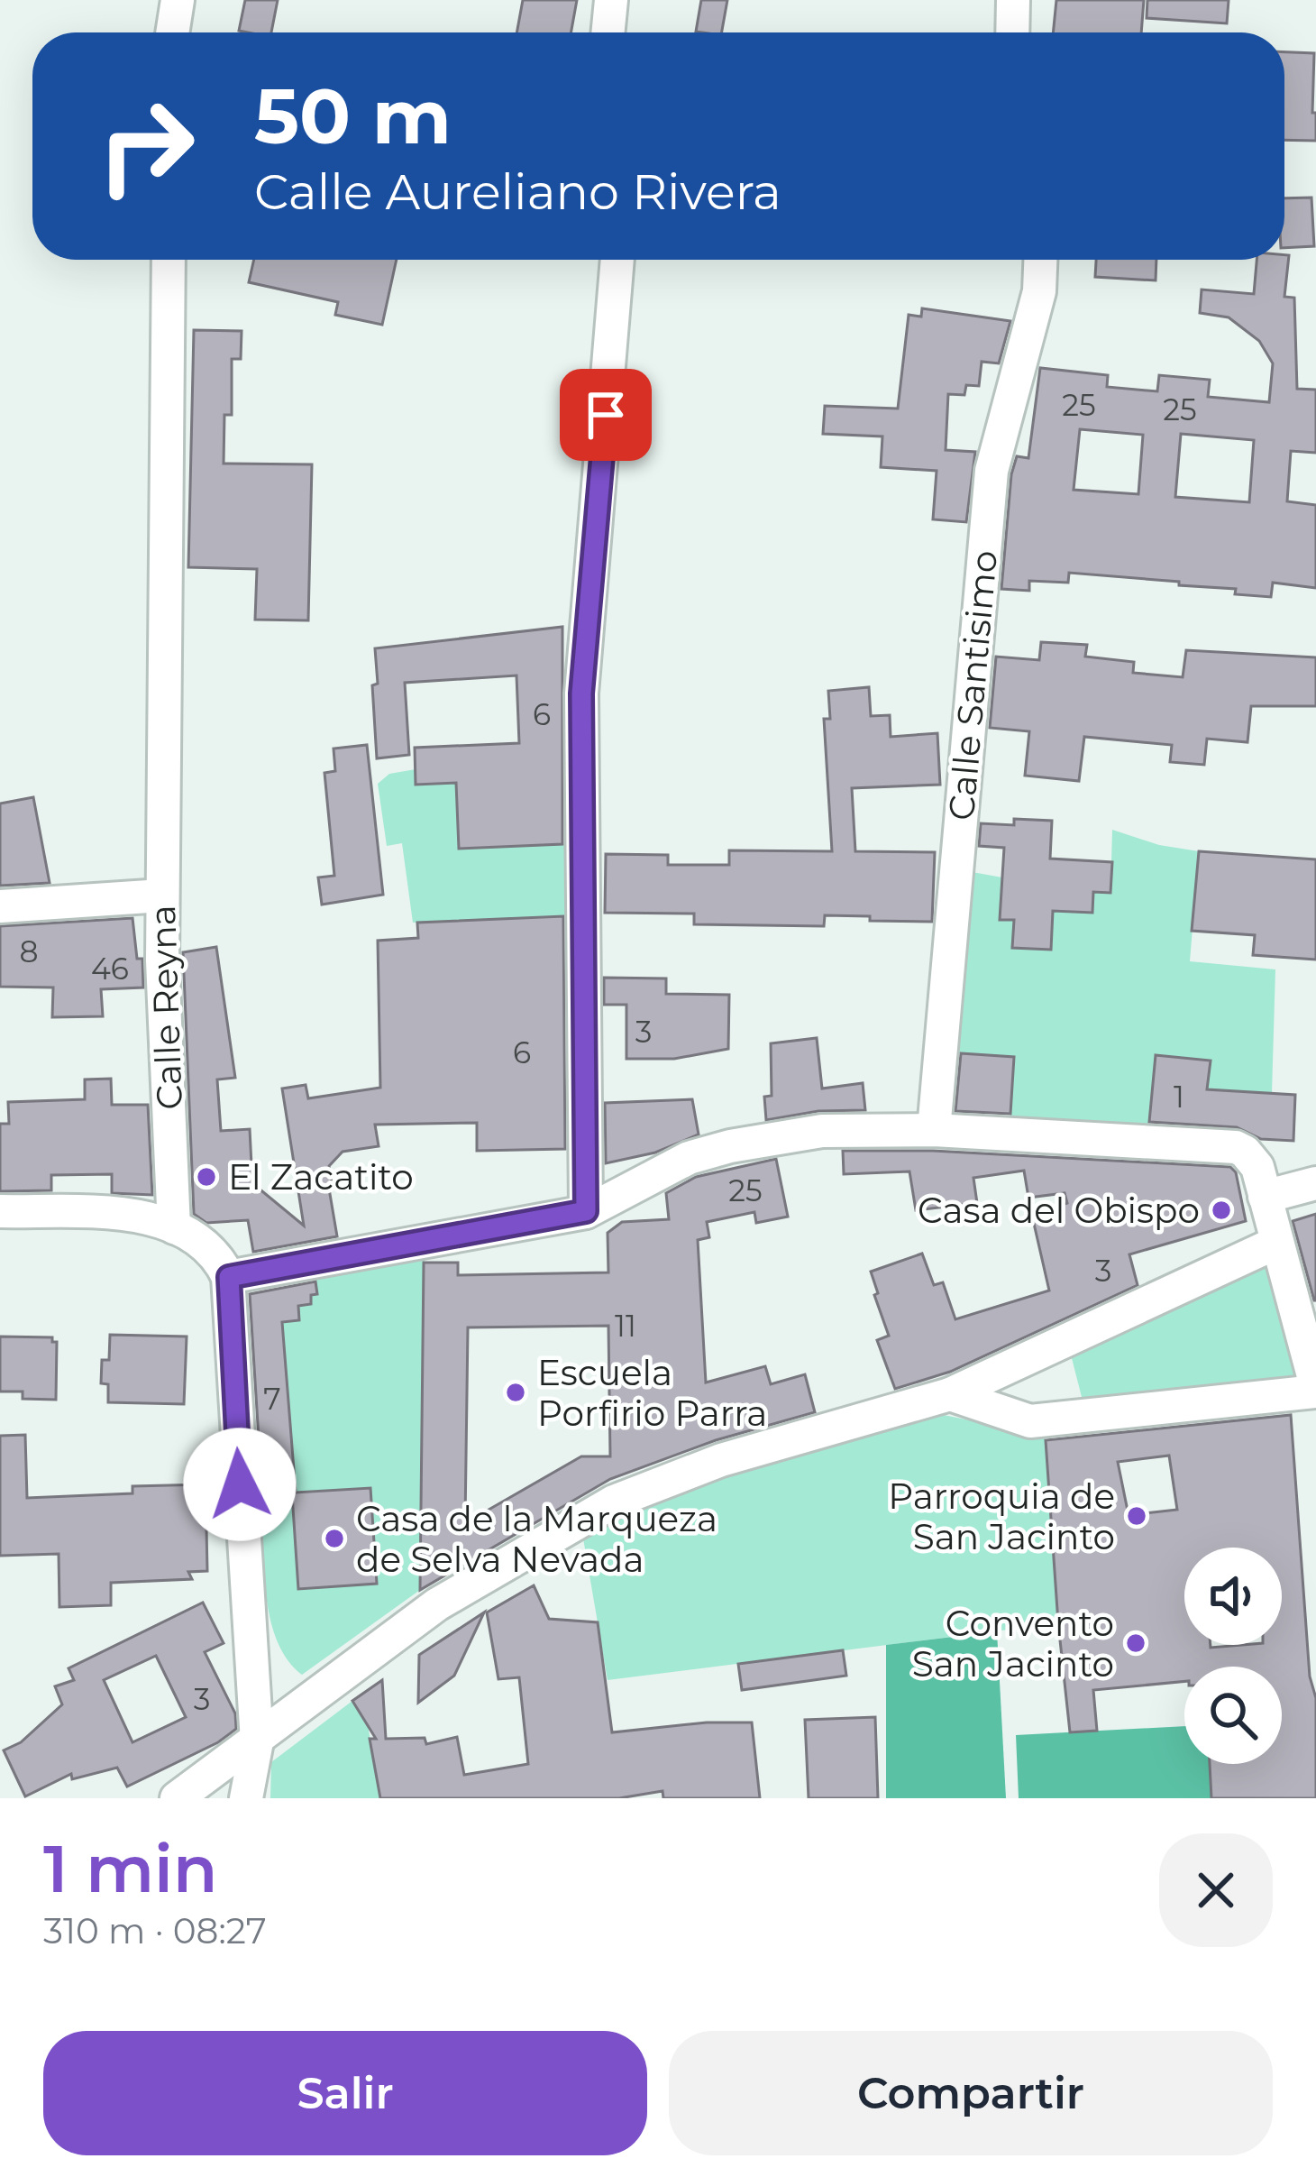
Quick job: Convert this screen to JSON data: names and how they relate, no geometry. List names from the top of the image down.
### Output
{
  "streets": {
    "street": ["Calle Santisimo", "Calle Reyna"]
  },
  "places": [
    "El Zacatito",
    "Casa del Obispo",
    "Escuela Porfirio Parra",
    "Parroquia de San Jacinto",
    "Casa de la Marqueza de Selva Nevada",
    "Convento San Jacinto"
  ],
  "house_numbers": [
    "25",
    "25",
    "6",
    "8",
    "46",
    "3",
    "6",
    "1",
    "25",
    "3",
    "11",
    "7",
    "3"
  ],
  "page": {
    "turn": ["50 m", "Calle Aureliano Rivera"],
    "heading": ["1 min", "310 m · 08:27"],
    "buttons": ["Salir", "Compartir"]
  }
}
